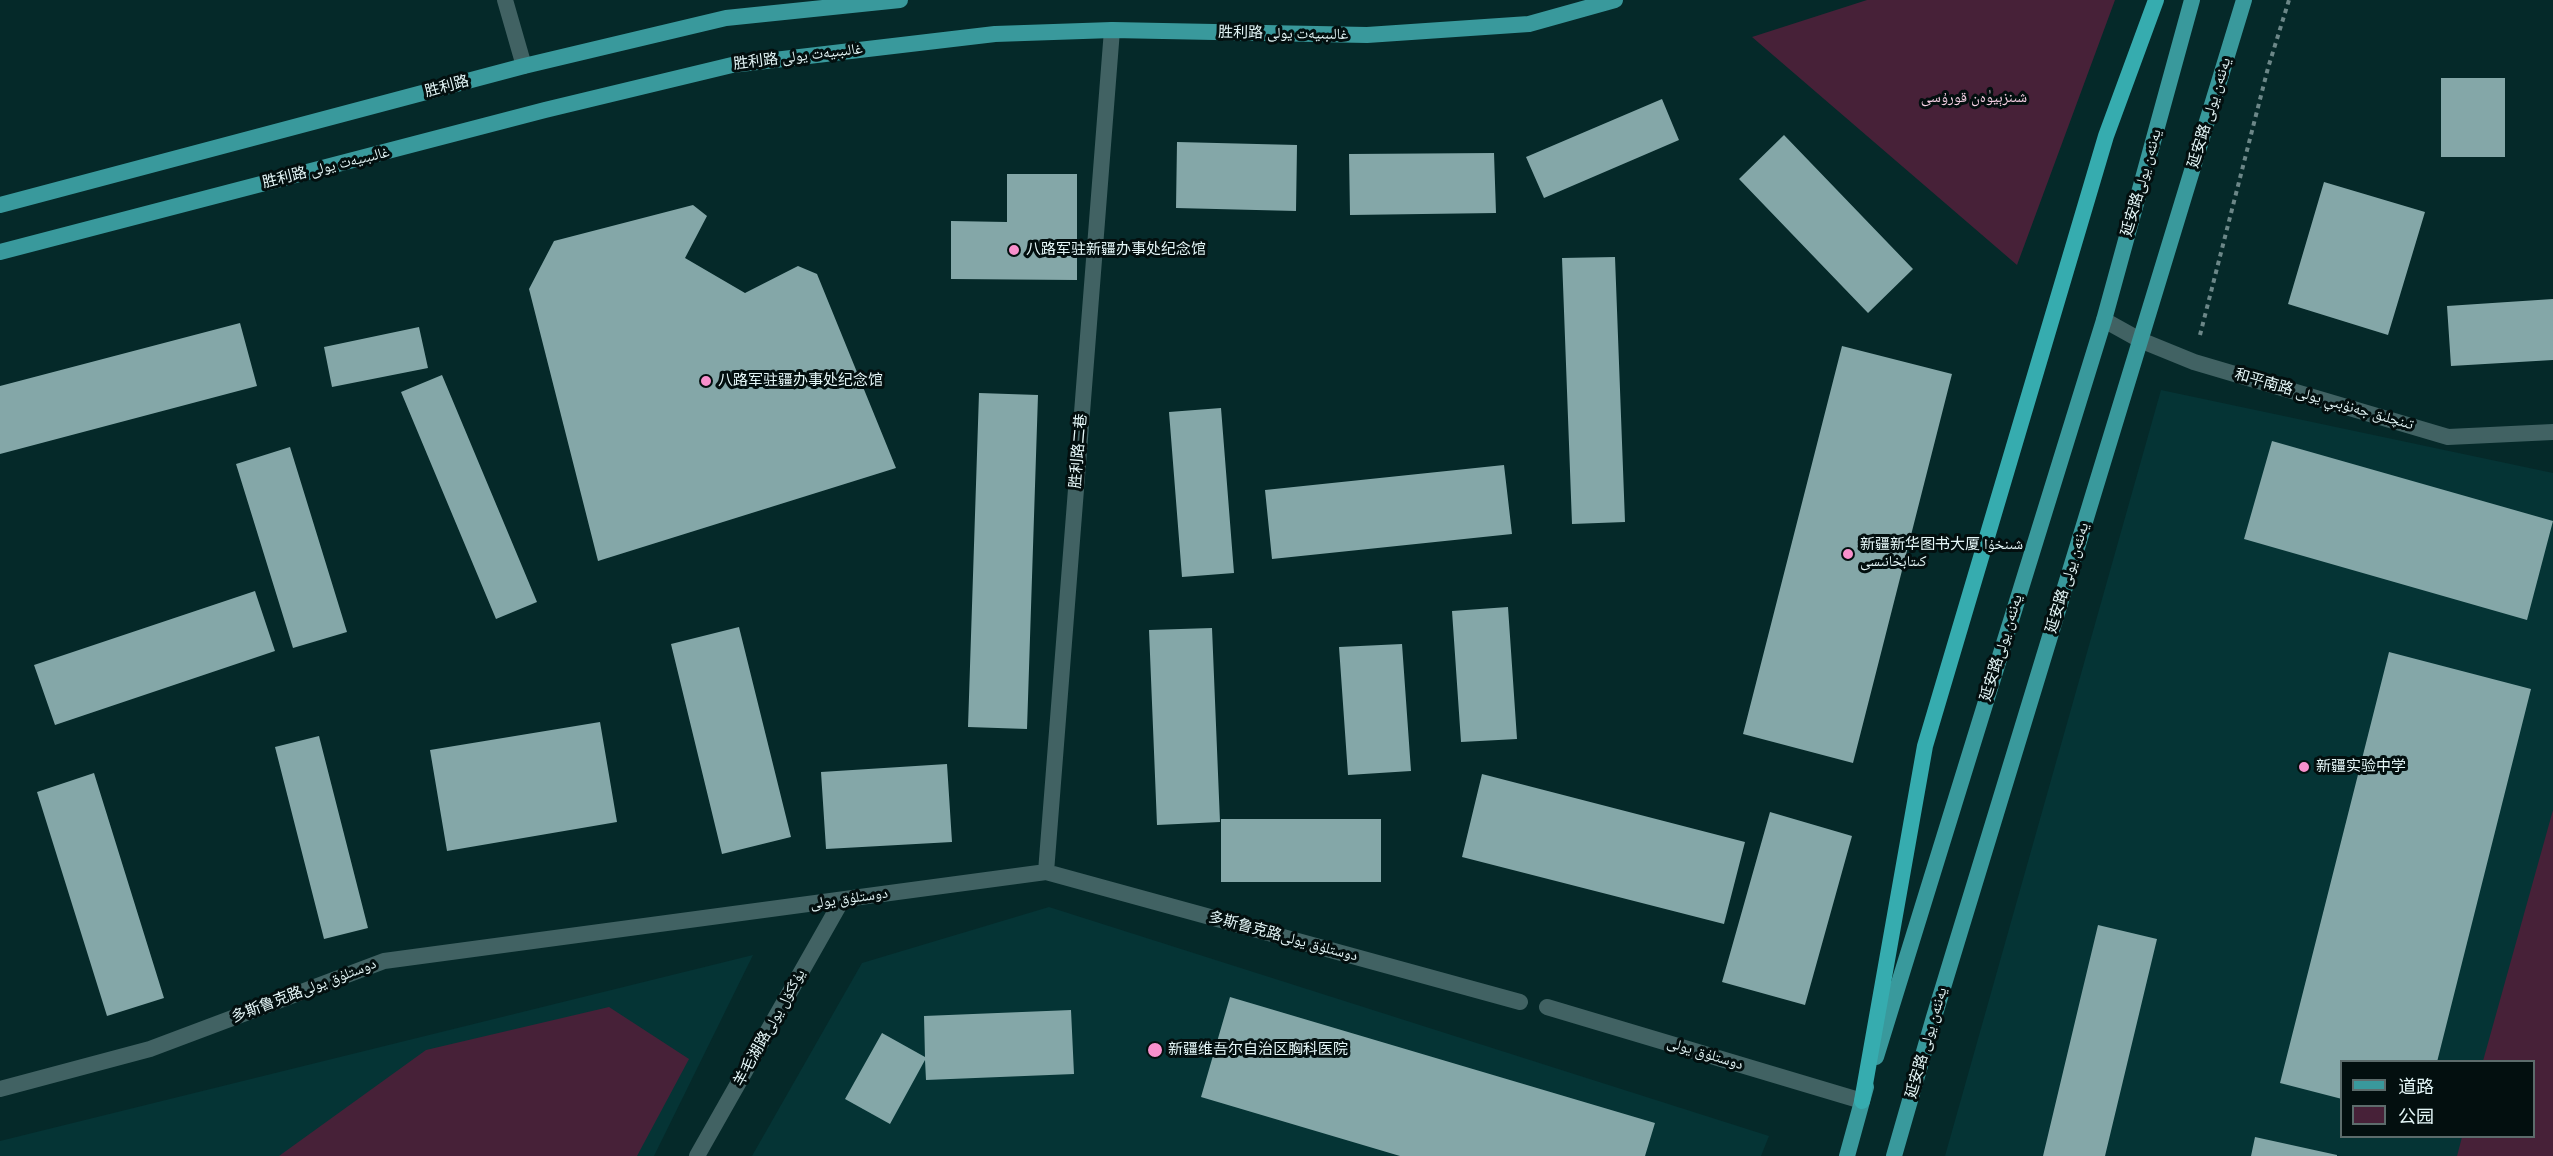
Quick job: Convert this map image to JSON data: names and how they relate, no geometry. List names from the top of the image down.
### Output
{
  "streets": {
    "main road": [
      "胜利路 غالىبىيەت يولى",
      "胜利路",
      "延安路 يەنئەن يولى",
      "延安路يەنئەن يولى"
    ],
    "street": [
      "和平南路 تىنچلىق جەنۇبىي يولى",
      "胜利路二巷",
      "دوستلۇق يولى",
      "多斯鲁克路دوستلۇق يولى",
      "羊毛湖路يۇڭكۆل يولى"
    ]
  },
  "crossings": [
    ["胜利路 غالىبىيەت يولى", "胜利路二巷"],
    ["延安路 يەنئەن يولى", "和平南路 تىنچلىق جەنۇبىي يولى"],
    ["延安路يەنئەن يولى", "和平南路 تىنچلىق جەنۇبىي يولى"],
    ["延安路يەنئەن يولى", "دوستلۇق يولى"],
    ["胜利路二巷", "دوستلۇق يولى"],
    ["胜利路二巷", "多斯鲁克路دوستلۇق يولى"],
    ["دوستلۇق يولى", "多斯鲁克路دوستلۇق يولى"],
    ["دوستلۇق يولى", "羊毛湖路يۇڭكۆل يولى"]
  ],
  "parks": ["شىنزېيۈەن قورۇسى"],
  "places": [
    "八路军驻新疆办事处纪念馆",
    "八路军驻疆办事处纪念馆",
    "新疆新华图书大厦 شىنخۇا كىتابخانىسى",
    "新疆实验中学",
    "新疆维吾尔自治区胸科医院"
  ],
  "legend": ["道路", "公园"]
}
